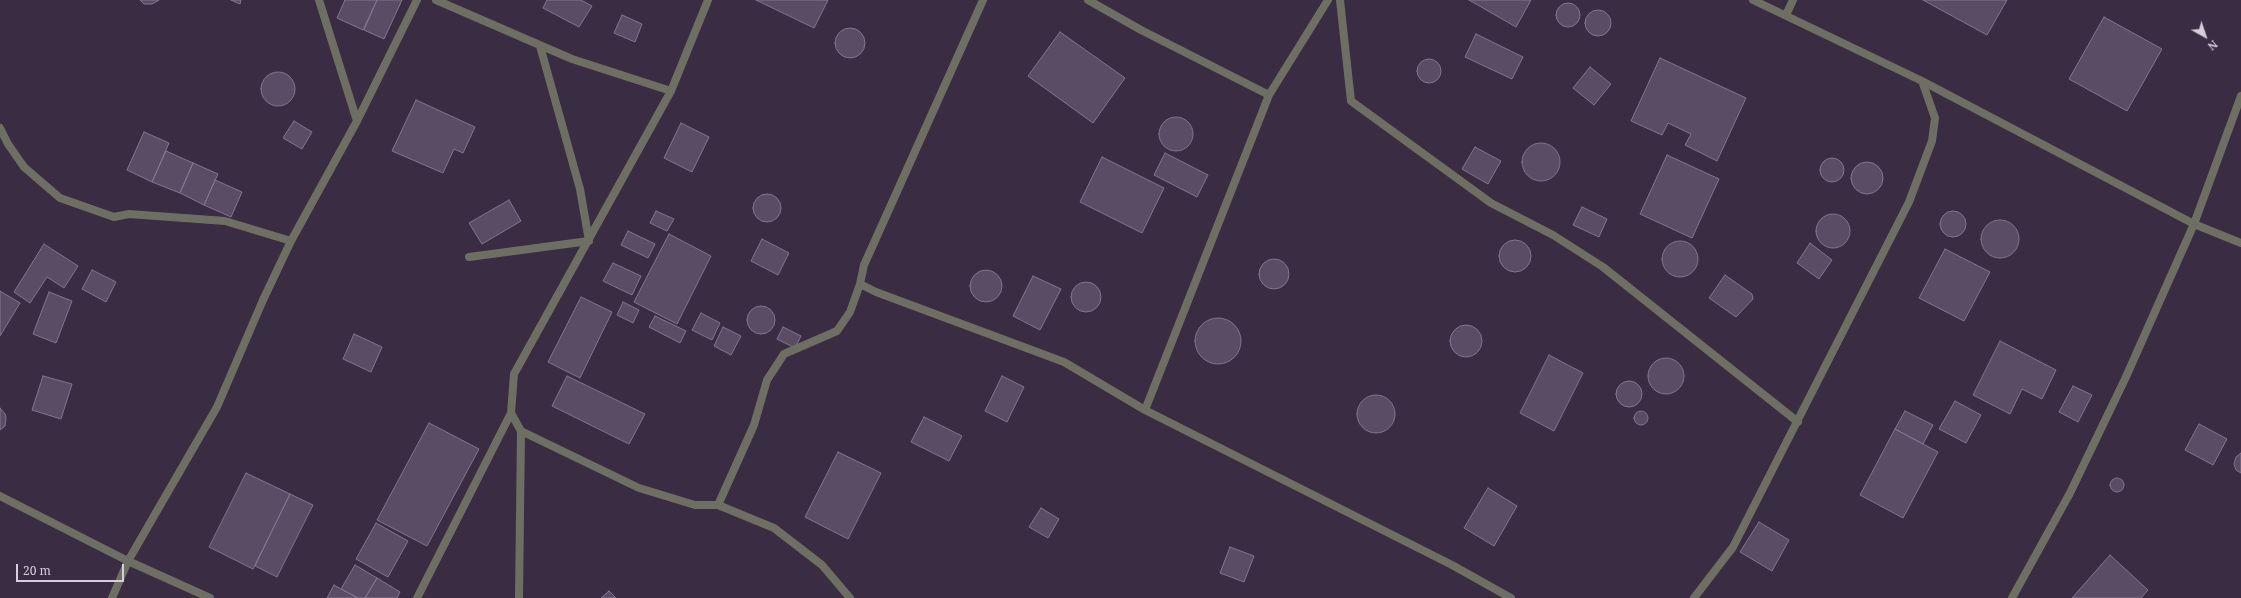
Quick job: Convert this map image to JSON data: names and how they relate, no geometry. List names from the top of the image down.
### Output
{
  "scale_bar": "20 m",
  "north": "bottom right"
}
